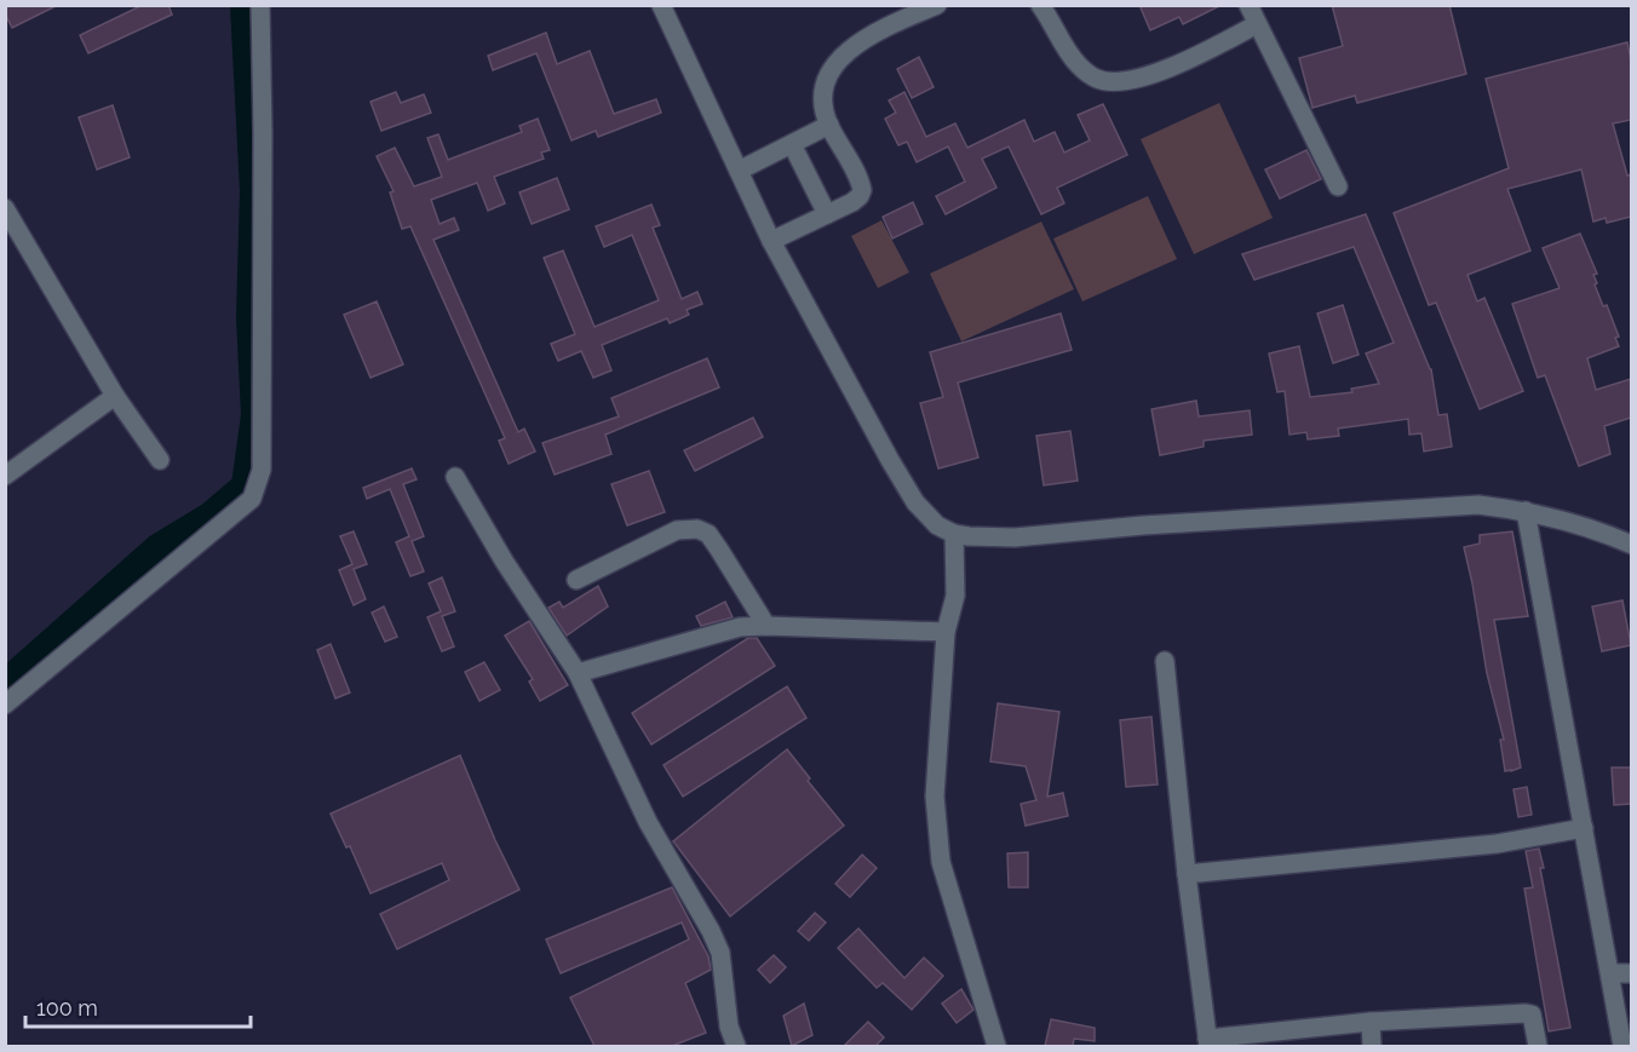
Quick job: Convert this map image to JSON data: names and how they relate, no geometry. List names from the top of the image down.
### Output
{
  "scale_bar": "100 m"
}
